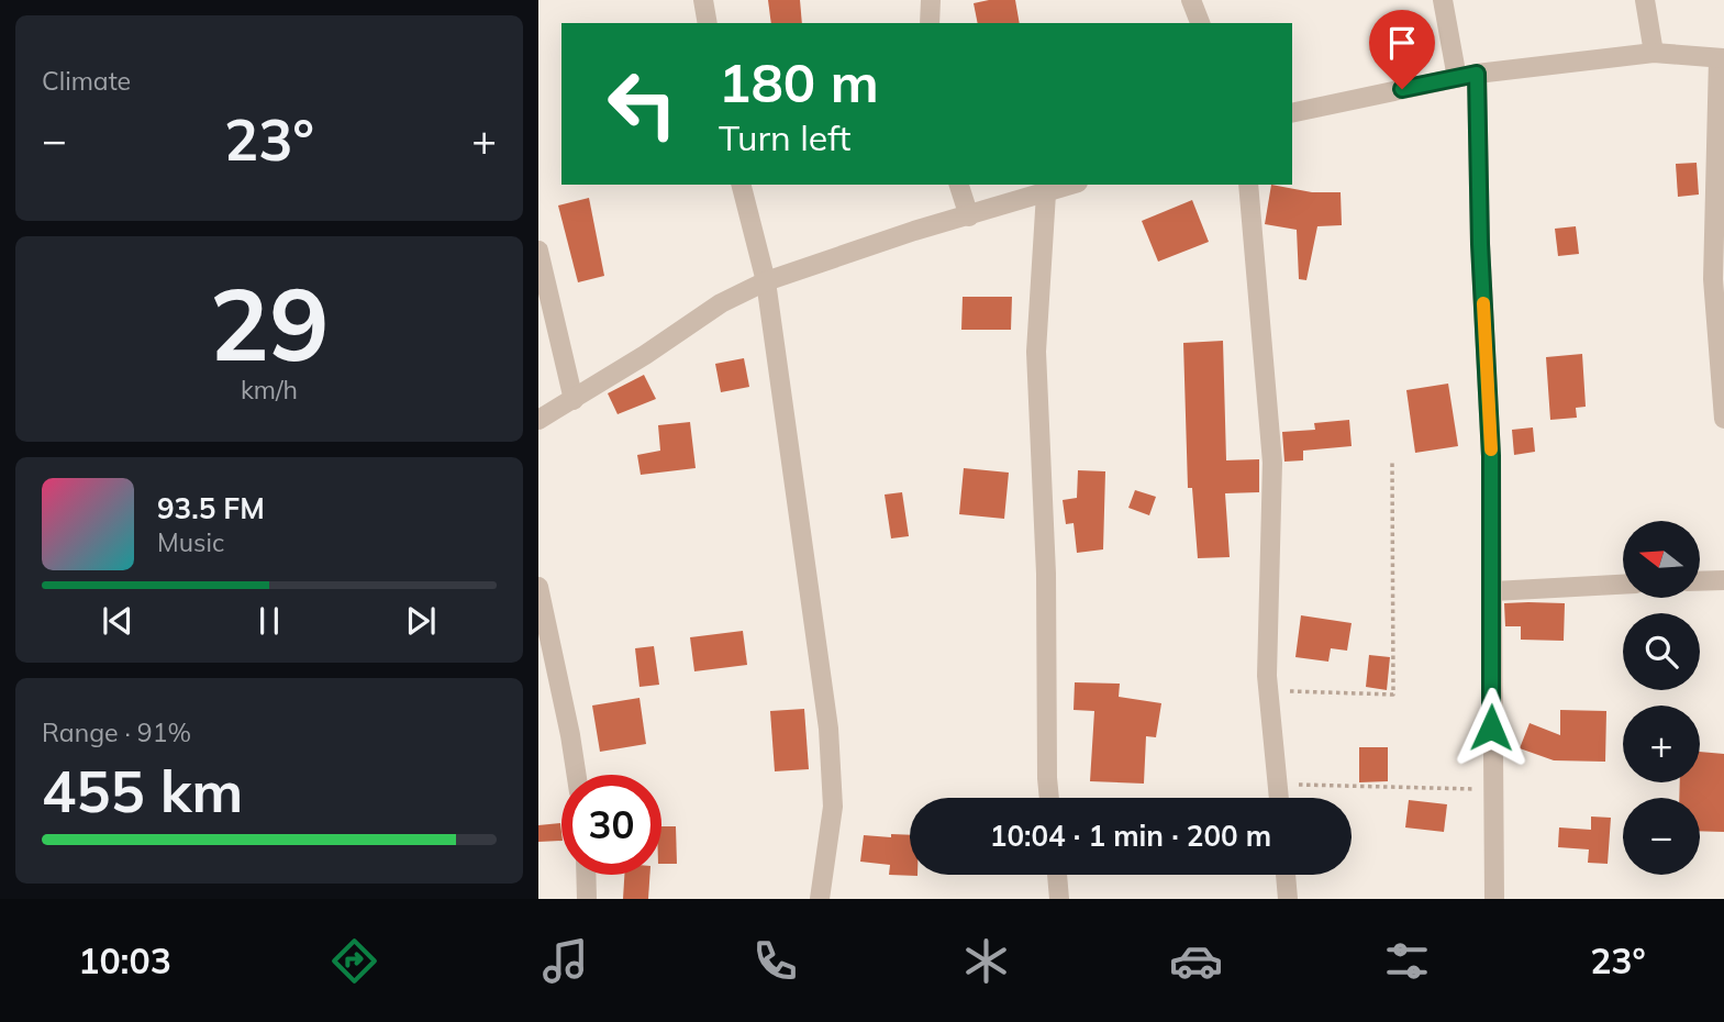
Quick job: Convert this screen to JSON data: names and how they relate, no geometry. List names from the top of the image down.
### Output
{
  "north": "left",
  "page": {
    "tile": [
      "Climate",
      ["29", "km/h"],
      ["Range · 91%", "455 km"]
    ],
    "turn": ["180 m", "Turn left"],
    "heat": ["−", "23°", "+"],
    "song": ["93.5 FM", "Music"],
    "map_buttons": ["+", "−"],
    "limit": "30",
    "trip": "10:04 · 1 min · 200 m",
    "tabs": ["10:03", "23°"]
  }
}
